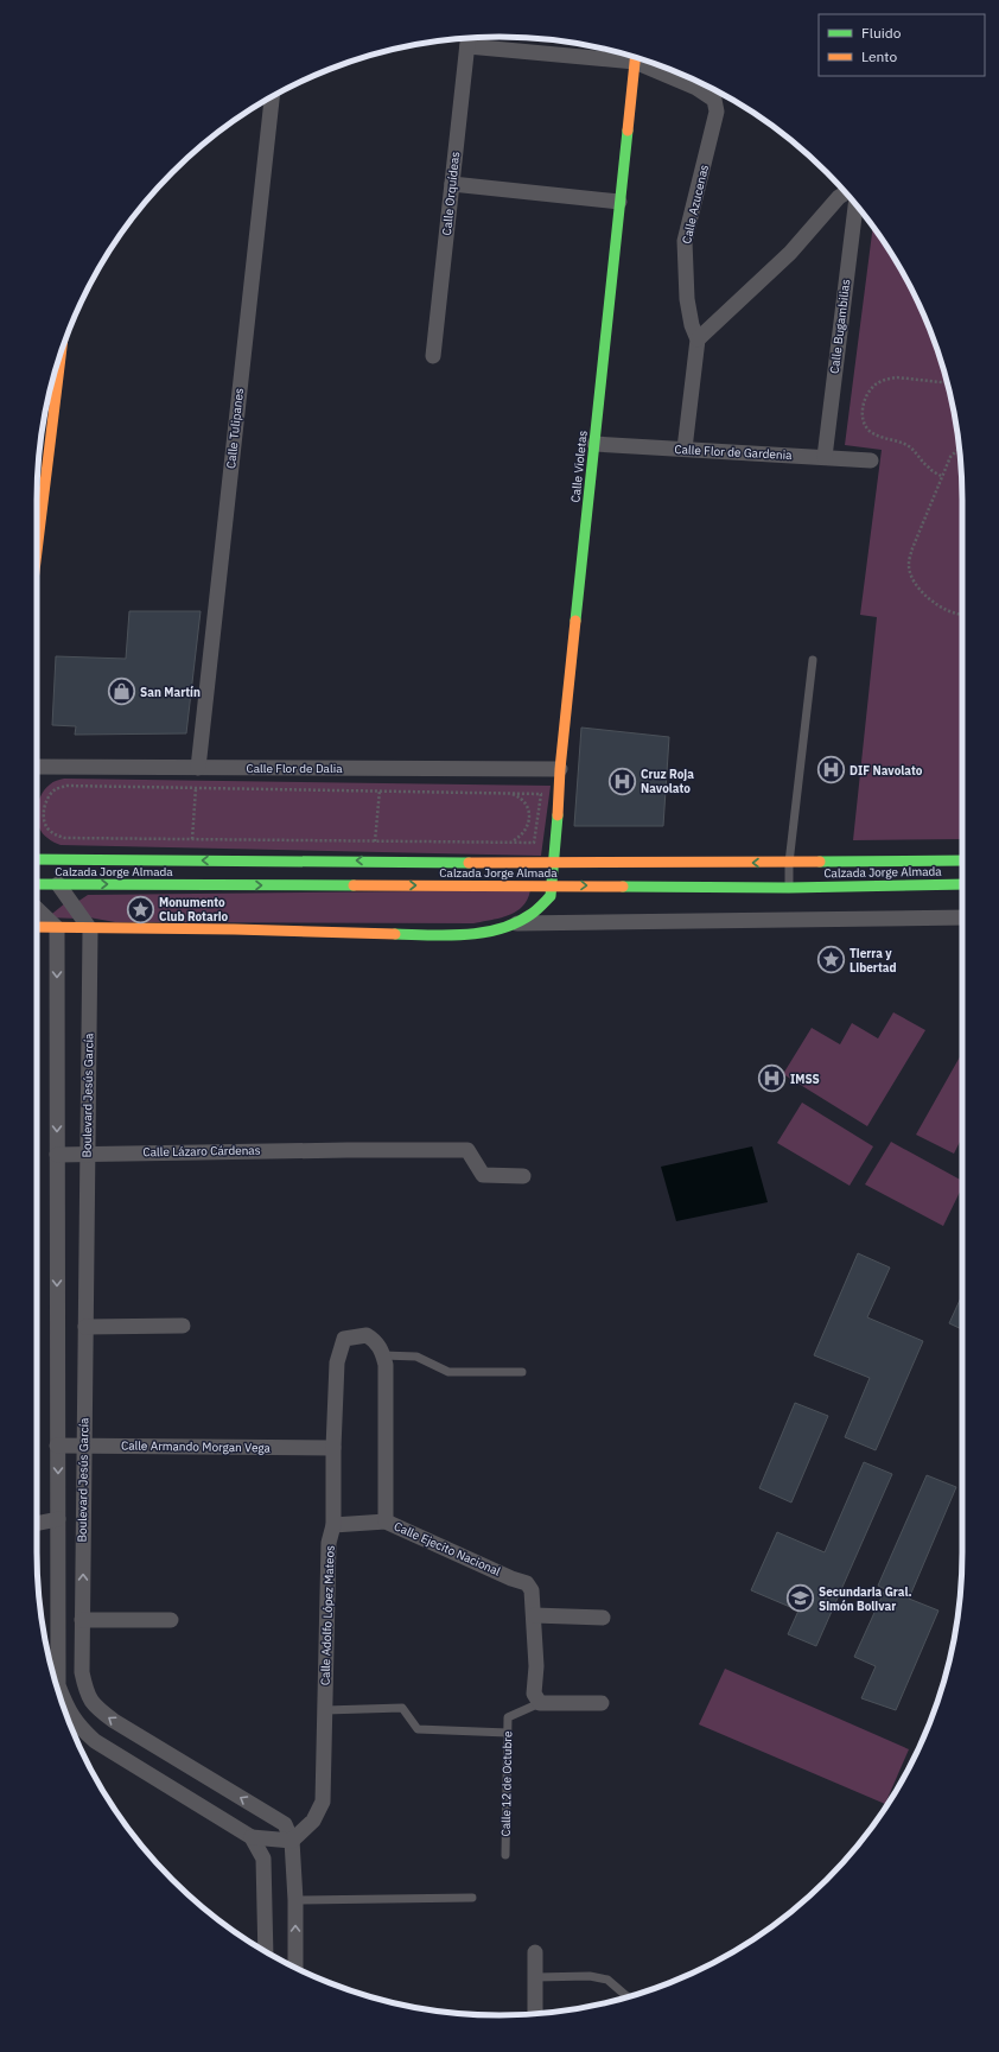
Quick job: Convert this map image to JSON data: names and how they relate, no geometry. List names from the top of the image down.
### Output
{
  "streets": {
    "street": [
      "Calle Orquídeas",
      "Calle Azucenas",
      "Calle Bugambilias",
      "Calle Tulipanes",
      "Calle Flor de Gardenia",
      "Calle Violetas",
      "Calle Flor de Dalia",
      "Calzada Jorge Almada",
      "Boulevard Jesús García",
      "Calle Lázaro Cárdenas",
      "Calle Armando Morgan Vega",
      "Calle Ejecito Nacional",
      "Calle Adolfo López Mateos"
    ],
    "lane": ["Calle 12 de Octubre"]
  },
  "crossings": [
    ["Calle Azucenas", "Calle Flor de Gardenia"],
    ["Calle Bugambilias", "Calle Flor de Gardenia"],
    ["Calle Tulipanes", "Calle Flor de Dalia"],
    ["Calle Flor de Gardenia", "Calle Violetas"],
    ["Calle Violetas", "Calle Flor de Dalia"],
    ["Calle Violetas", "Calzada Jorge Almada"],
    ["Calle Violetas", "Boulevard Jesús García"],
    ["Boulevard Jesús García", "Calle Lázaro Cárdenas"],
    ["Boulevard Jesús García", "Calle Armando Morgan Vega"],
    ["Boulevard Jesús García", "Calle Adolfo López Mateos"],
    ["Calle Armando Morgan Vega", "Calle Adolfo López Mateos"],
    ["Calle Ejecito Nacional", "Calle Adolfo López Mateos"]
  ],
  "places": {
    "shop": ["San Martín"],
    "hospital": ["DIF Navolato", "Cruz Roja Navolato", "IMSS"],
    "place": ["Monumento Club Rotario", "Tierra y Libertad"],
    "school or university": ["Secundaria Gral. Simón Bolivar"]
  },
  "legend": ["Fluido", "Lento"]
}
